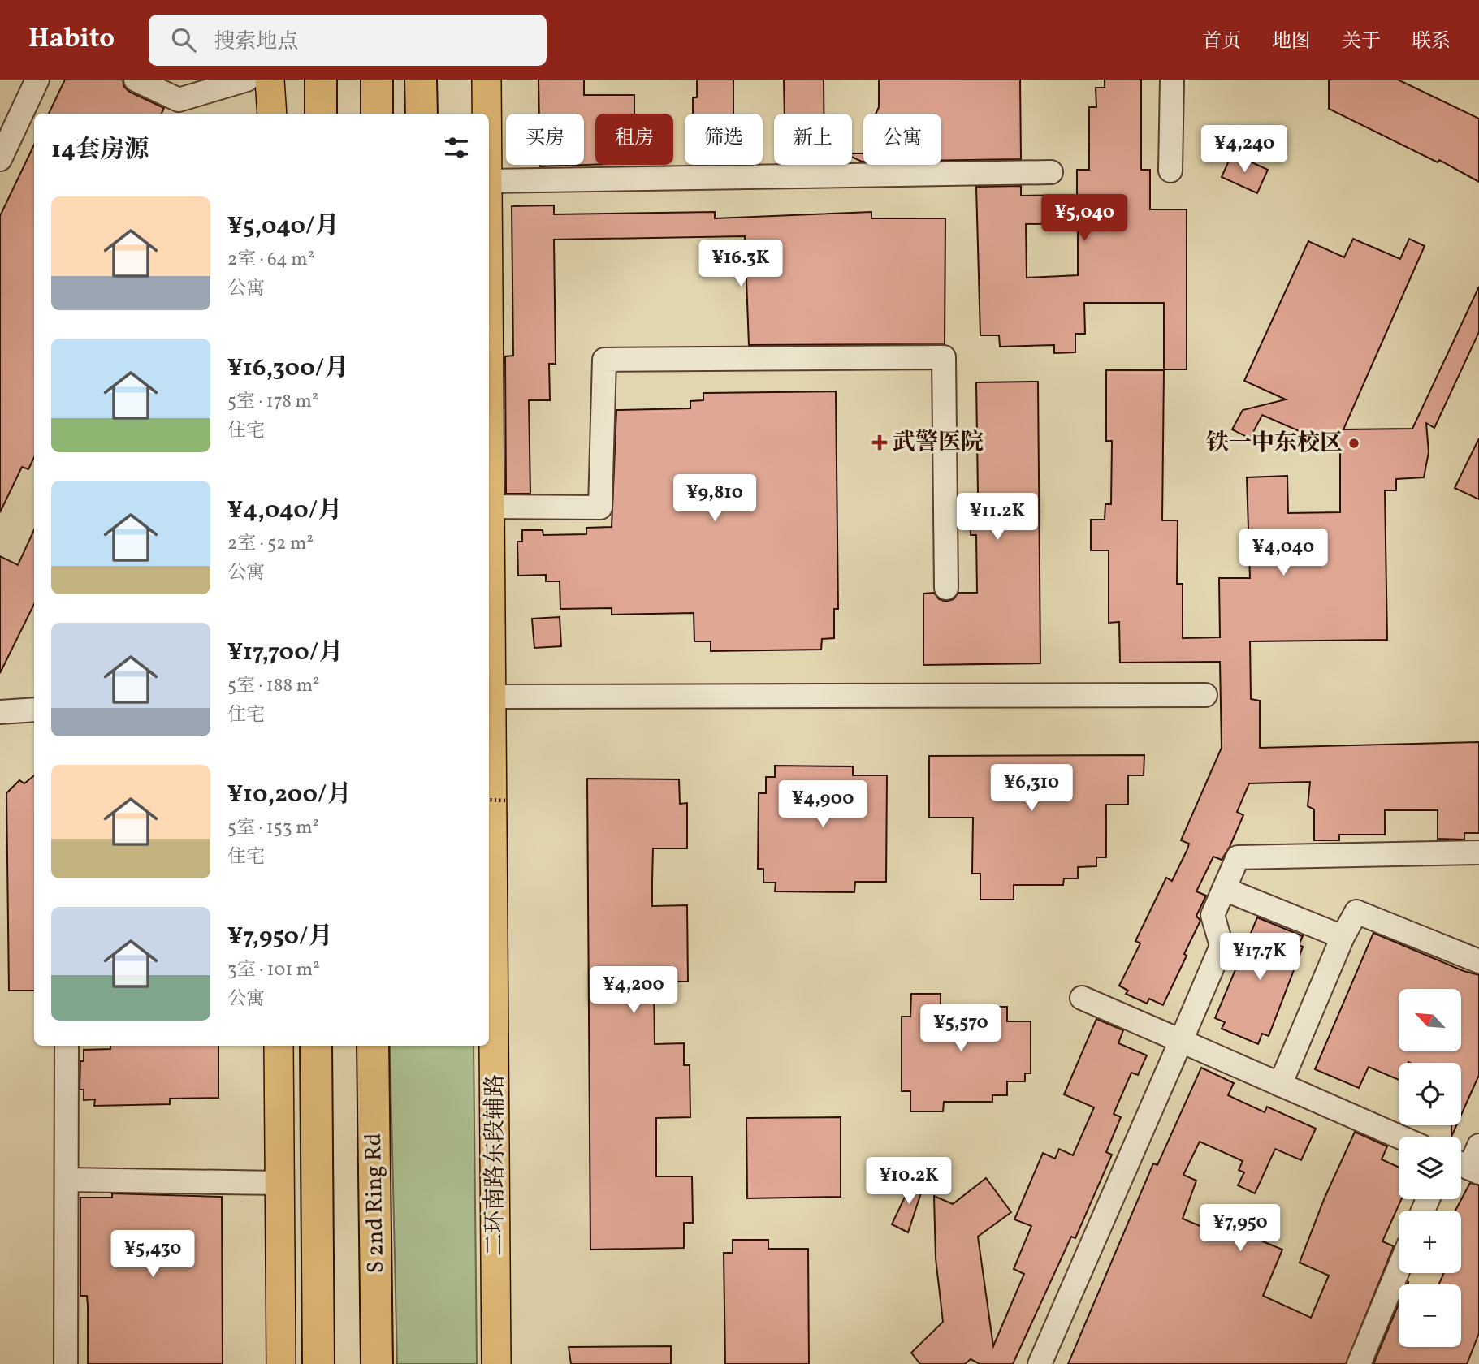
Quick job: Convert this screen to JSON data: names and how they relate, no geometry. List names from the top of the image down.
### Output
{
  "streets": {
    "highway": ["S 2nd Ring Rd"],
    "main road": ["二环南路东段辅路"]
  },
  "places": {
    "health": ["武警医院"],
    "other": ["铁一中东校区"]
  },
  "north": "top left",
  "page": {
    "header": "Habito",
    "search": "搜索地点",
    "nav": [
      "首页",
      "地图",
      "关于",
      "联系"
    ],
    "chip": [
      "买房",
      "租房",
      "筛选",
      "新上",
      "公寓"
    ],
    "heading": "14套房源",
    "price": [
      "¥4,240",
      "¥5,040",
      "¥16.3K",
      "¥9,810",
      "¥11.2K",
      "¥4,040",
      "¥6,310",
      "¥4,900",
      "¥17.7K",
      "¥4,200",
      "¥5,570",
      "¥10.2K",
      "¥7,950",
      "¥5,430"
    ],
    "list": [
      {
        "name": "¥5,040/月",
        "note": "2室 · 64 m² · 公寓"
      },
      {
        "name": "¥16,300/月",
        "note": "5室 · 178 m² · 住宅"
      },
      {
        "name": "¥4,040/月",
        "note": "2室 · 52 m² · 公寓"
      },
      {
        "name": "¥17,700/月",
        "note": "5室 · 188 m² · 住宅"
      },
      {
        "name": "¥10,200/月",
        "note": "5室 · 153 m² · 住宅"
      },
      {
        "name": "¥7,950/月",
        "note": "3室 · 101 m² · 公寓"
      }
    ],
    "map_buttons": ["+", "−"]
  }
}
